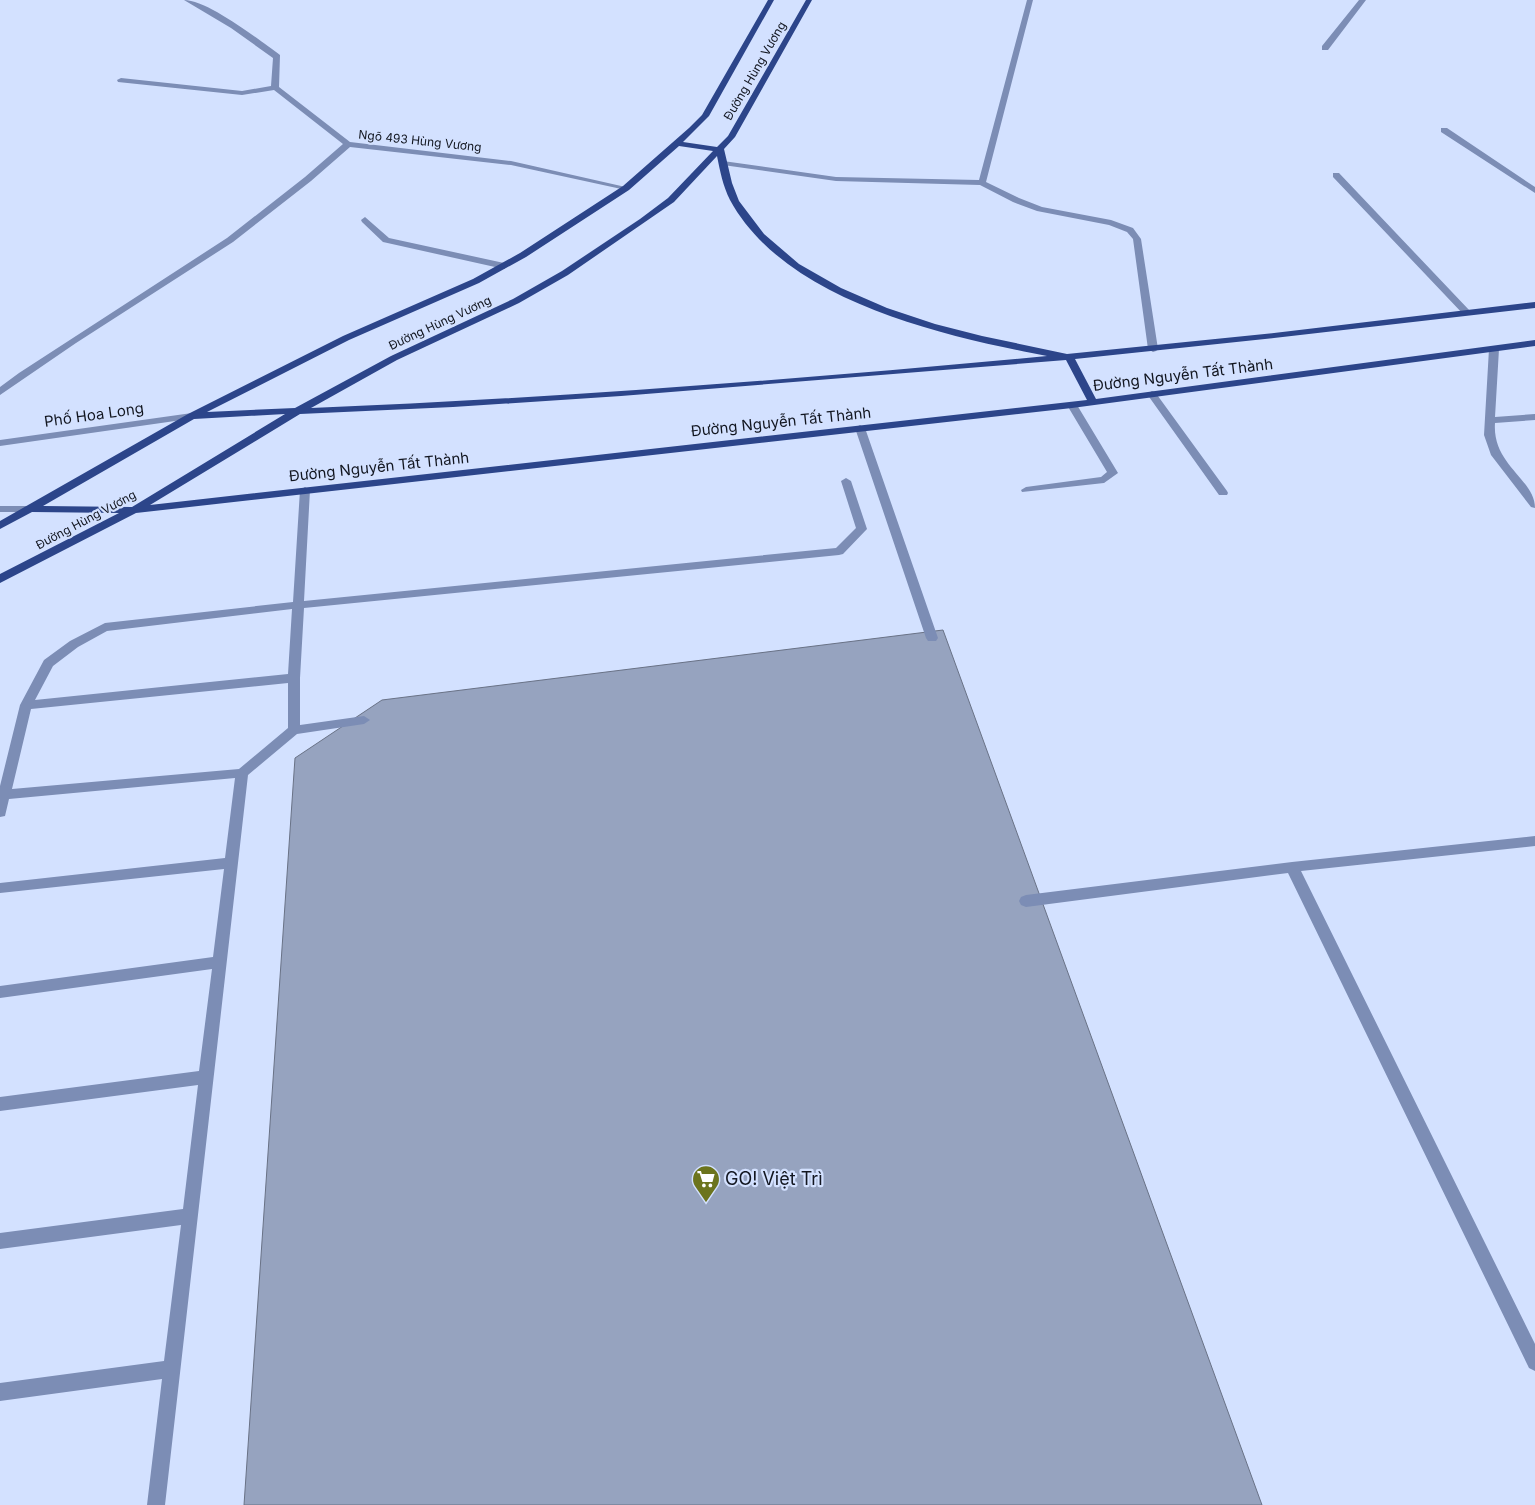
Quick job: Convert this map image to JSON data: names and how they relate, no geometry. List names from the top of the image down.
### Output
{
  "streets": {
    "main road": ["Đường Hùng Vương", "Đường Nguyễn Tất Thành"],
    "street": ["Ngõ 493 Hùng Vương", "Phố Hoa Long"]
  },
  "crossings": [
    ["Đường Hùng Vương", "Ngõ 493 Hùng Vương"],
    ["Đường Hùng Vương", "Đường Nguyễn Tất Thành"],
    ["Đường Hùng Vương", "Phố Hoa Long"],
    ["Đường Nguyễn Tất Thành", "Phố Hoa Long"]
  ],
  "places": {
    "supermarket": ["GO! Việt Trì"]
  }
}
